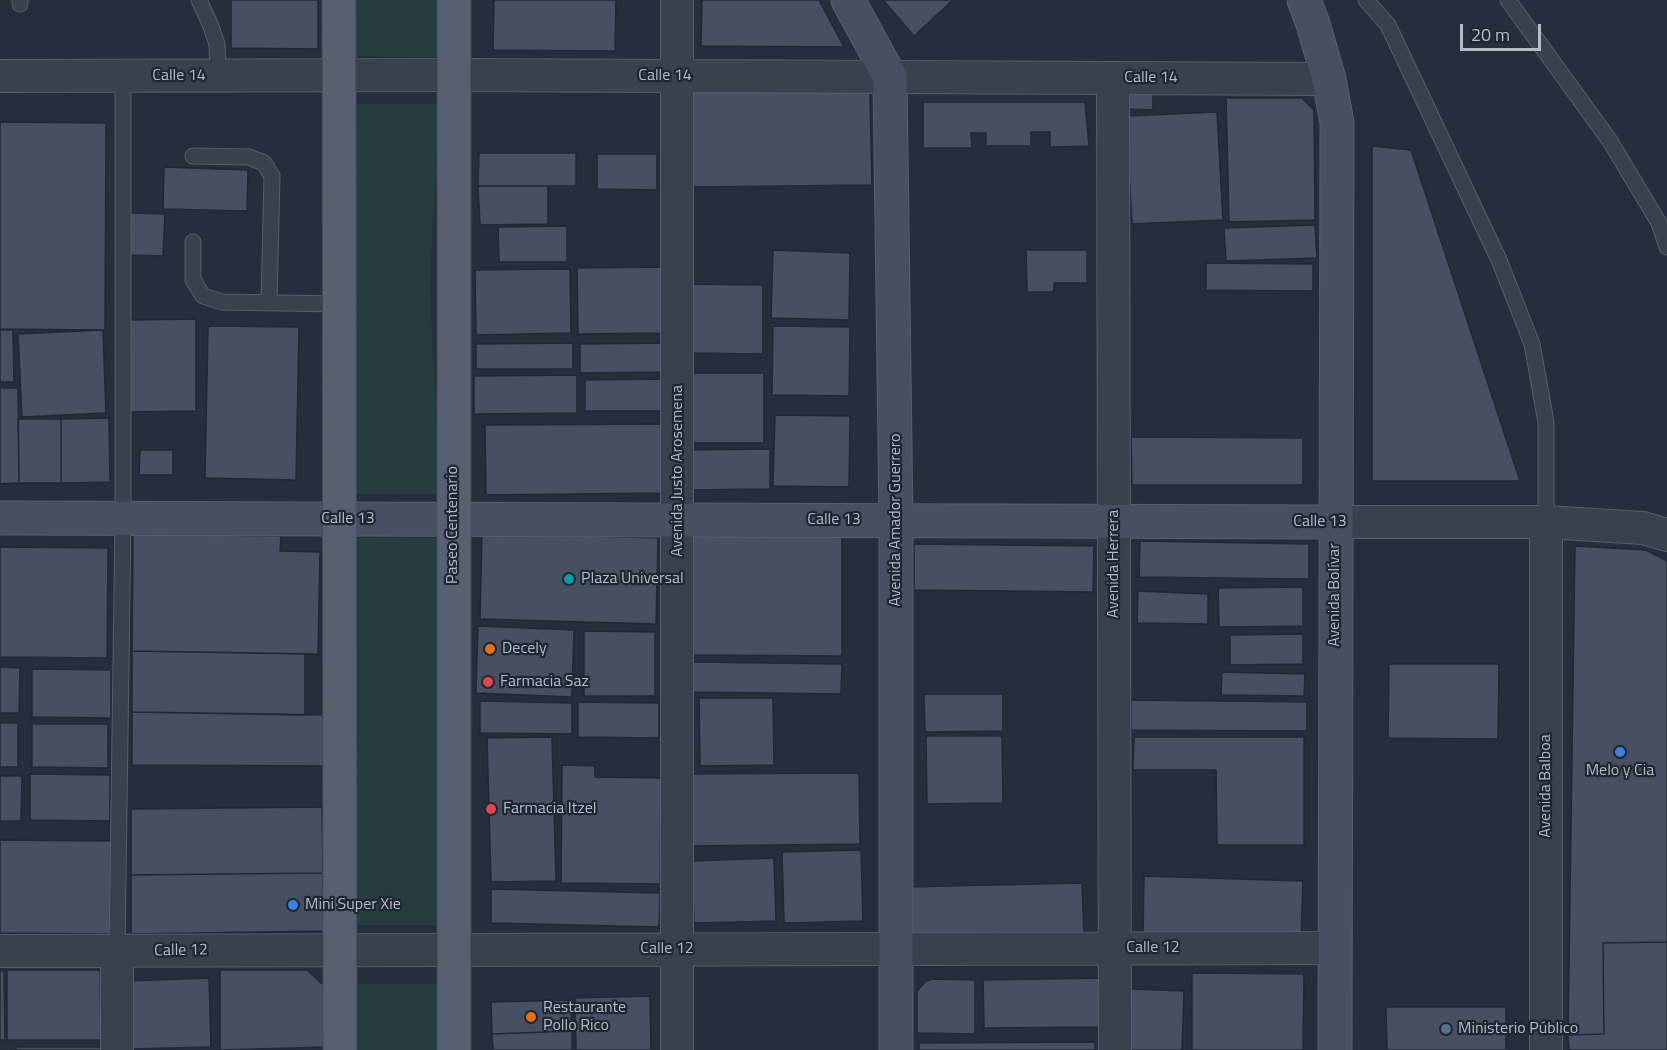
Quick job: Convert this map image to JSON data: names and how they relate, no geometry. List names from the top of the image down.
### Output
{
  "streets": {
    "main road": [
      "Calle 13",
      "Avenida Amador Guerrero",
      "Paseo Centenario",
      "Avenida Bolívar"
    ],
    "street": [
      "Calle 14",
      "Avenida Justo Arosemena",
      "Avenida Herrera",
      "Avenida Balboa",
      "Calle 12"
    ]
  },
  "crossings": [
    ["Calle 14", "Avenida Justo Arosemena"],
    ["Calle 14", "Avenida Amador Guerrero"],
    ["Calle 14", "Paseo Centenario"],
    ["Calle 14", "Avenida Herrera"],
    ["Calle 14", "Avenida Bolívar"],
    ["Avenida Justo Arosemena", "Calle 13"],
    ["Avenida Justo Arosemena", "Calle 12"],
    ["Calle 13", "Avenida Amador Guerrero"],
    ["Calle 13", "Paseo Centenario"],
    ["Calle 13", "Avenida Herrera"],
    ["Calle 13", "Avenida Bolívar"],
    ["Calle 13", "Avenida Balboa"],
    ["Avenida Amador Guerrero", "Calle 12"],
    ["Paseo Centenario", "Calle 12"],
    ["Avenida Herrera", "Calle 12"],
    ["Avenida Bolívar", "Calle 12"]
  ],
  "places": [
    "Plaza Universal",
    "Decely",
    "Farmacia Saz",
    "Melo y Cia",
    "Farmacia Itzel",
    "Mini Super Xie",
    "Restaurante Pollo Rico",
    "Ministerio Público"
  ],
  "scale_bar": "20 m"
}
